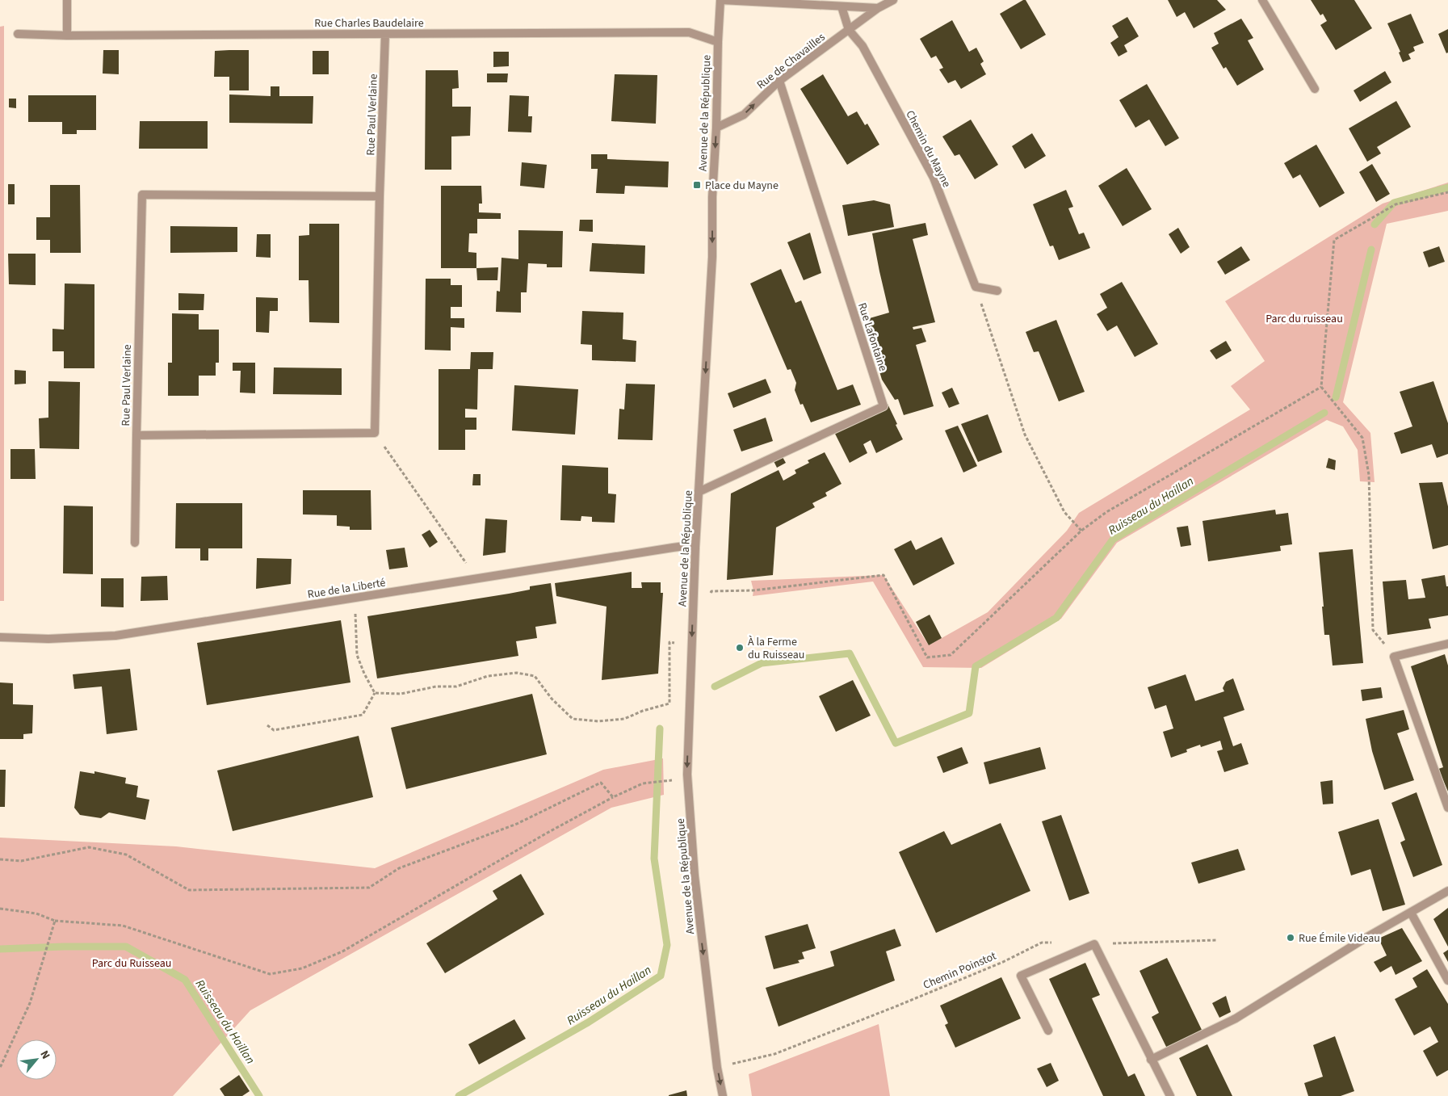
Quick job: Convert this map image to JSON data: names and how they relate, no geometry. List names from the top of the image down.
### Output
{
  "streets": {
    "street": [
      "Rue Charles Baudelaire",
      "Rue de Chavailles",
      "Avenue de la République",
      "Rue Paul Verlaine",
      "Chemin du Mayne",
      "Rue Lafontaine",
      "Rue de la Liberté"
    ],
    "path": ["Chemin Poinstot"]
  },
  "crossings": [
    ["Rue Charles Baudelaire", "Avenue de la République"],
    ["Rue Charles Baudelaire", "Rue Paul Verlaine"],
    ["Rue de Chavailles", "Avenue de la République"],
    ["Rue de Chavailles", "Chemin du Mayne"],
    ["Rue de Chavailles", "Rue Lafontaine"],
    ["Avenue de la République", "Rue Lafontaine"],
    ["Avenue de la République", "Rue de la Liberté"],
    ["Avenue de la République", "Chemin Poinstot"]
  ],
  "one_way": ["Rue de Chavailles", "Avenue de la République"],
  "water": ["Ruisseau du Haillan"],
  "parks": ["Parc du ruisseau", "Parc du Ruisseau"],
  "places": {
    "transit": ["Place du Mayne"],
    "other": ["À la Ferme du Ruisseau", "Rue Émile Videau"]
  },
  "north": "top right"
}
